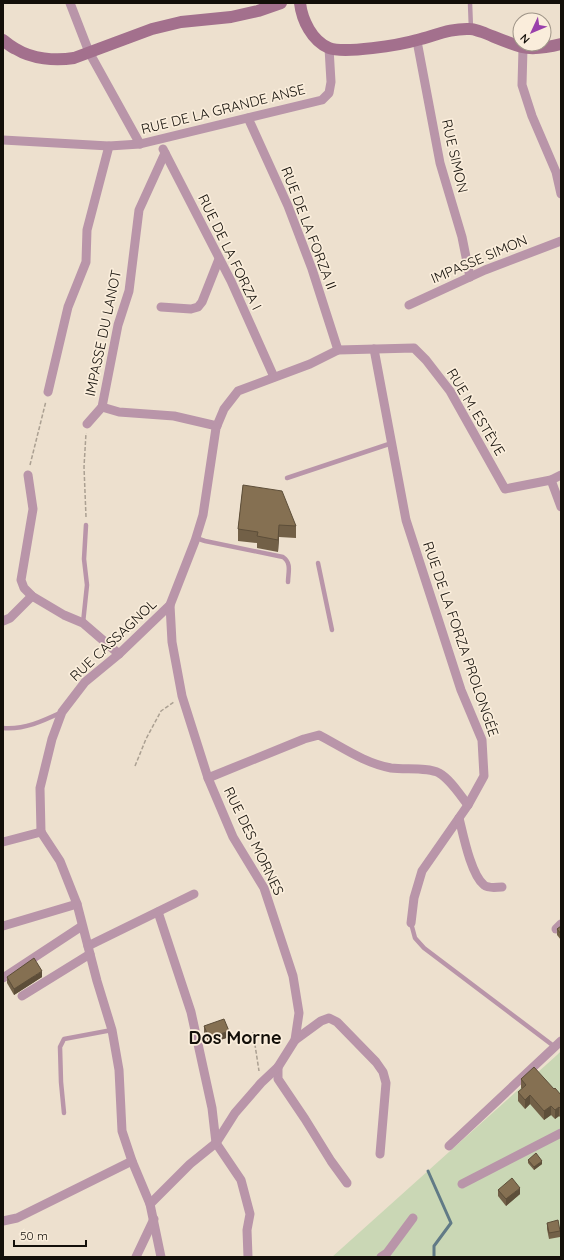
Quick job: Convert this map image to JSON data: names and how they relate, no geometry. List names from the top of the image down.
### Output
{
  "streets": {
    "street": [
      "RUE DE LA GRANDE ANSE",
      "RUE SIMON",
      "RUE DE LA FORZA II",
      "RUE DE LA FORZA I",
      "IMPASSE SIMON",
      "IMPASSE DU LANOT",
      "RUE M. ESTÈVE",
      "RUE DE LA FORZA PROLONGÉE",
      "RUE CASSAGNOL",
      "RUE DES MORNES"
    ]
  },
  "crossings": [
    ["RUE DE LA GRANDE ANSE", "RUE DE LA FORZA II"],
    ["RUE DE LA GRANDE ANSE", "RUE DE LA FORZA I"],
    ["RUE SIMON", "IMPASSE SIMON"],
    ["RUE DE LA FORZA II", "RUE M. ESTÈVE"],
    ["RUE DE LA FORZA II", "RUE CASSAGNOL"],
    ["RUE DE LA FORZA I", "IMPASSE DU LANOT"],
    ["RUE DE LA FORZA I", "RUE CASSAGNOL"],
    ["RUE M. ESTÈVE", "RUE DE LA FORZA PROLONGÉE"],
    ["RUE M. ESTÈVE", "RUE CASSAGNOL"],
    ["RUE CASSAGNOL", "RUE DES MORNES"]
  ],
  "districts": ["Dos Morne"],
  "scale_bar": "50 m",
  "north": "bottom left"
}
